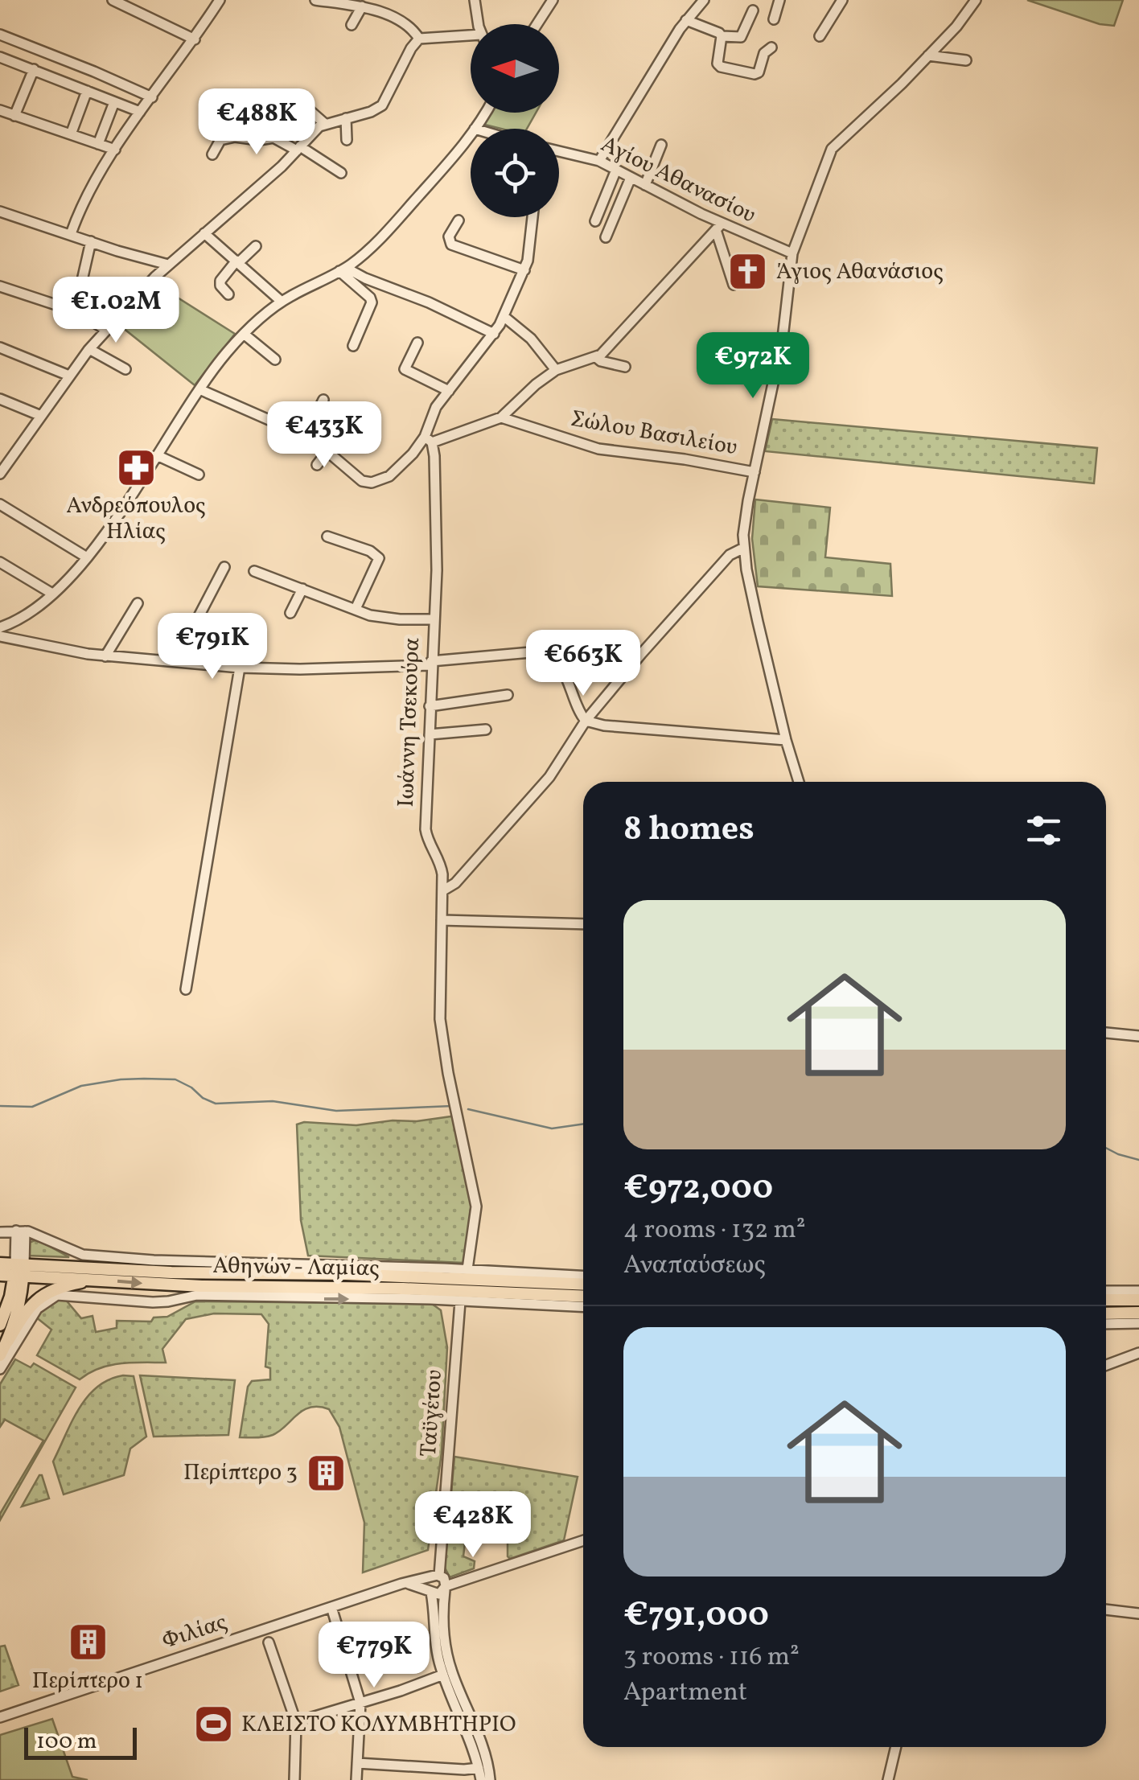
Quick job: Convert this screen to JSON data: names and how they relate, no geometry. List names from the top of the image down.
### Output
{
  "streets": {
    "main road": ["Αθηνών - Λαμίας"],
    "street": [
      "Αγίου Αθανασίου",
      "Σώλου Βασιλείου",
      "Ιωάννη Τσεκούρα",
      "Ταϋγέτου",
      "Φιλίας"
    ]
  },
  "crossings": [
    ["Ταϋγέτου", "Φιλίας"]
  ],
  "places": {
    "church": ["Άγιος Αθανάσιος"],
    "pharmacy": ["Ανδρεόπουλος Ηλίας"],
    "building": ["Περίπτερο 3", "Περίπτερο 1"],
    "sports": ["ΚΛΕΙΣΤΟ ΚΟΛΥΜΒΗΤΗΡΙΟ"]
  },
  "scale_bar": "100 m",
  "north": "left",
  "page": {
    "price": [
      "€488K",
      "€1.02M",
      "€972K",
      "€433K",
      "€791K",
      "€663K",
      "€428K",
      "€779K"
    ],
    "heading": "8 homes",
    "list": [
      {
        "name": "€972,000",
        "note": "4 rooms · 132 m² · Αναπαύσεως"
      },
      {
        "name": "€791,000",
        "note": "3 rooms · 116 m² · Apartment"
      }
    ],
    "scale": "100 m"
  }
}
